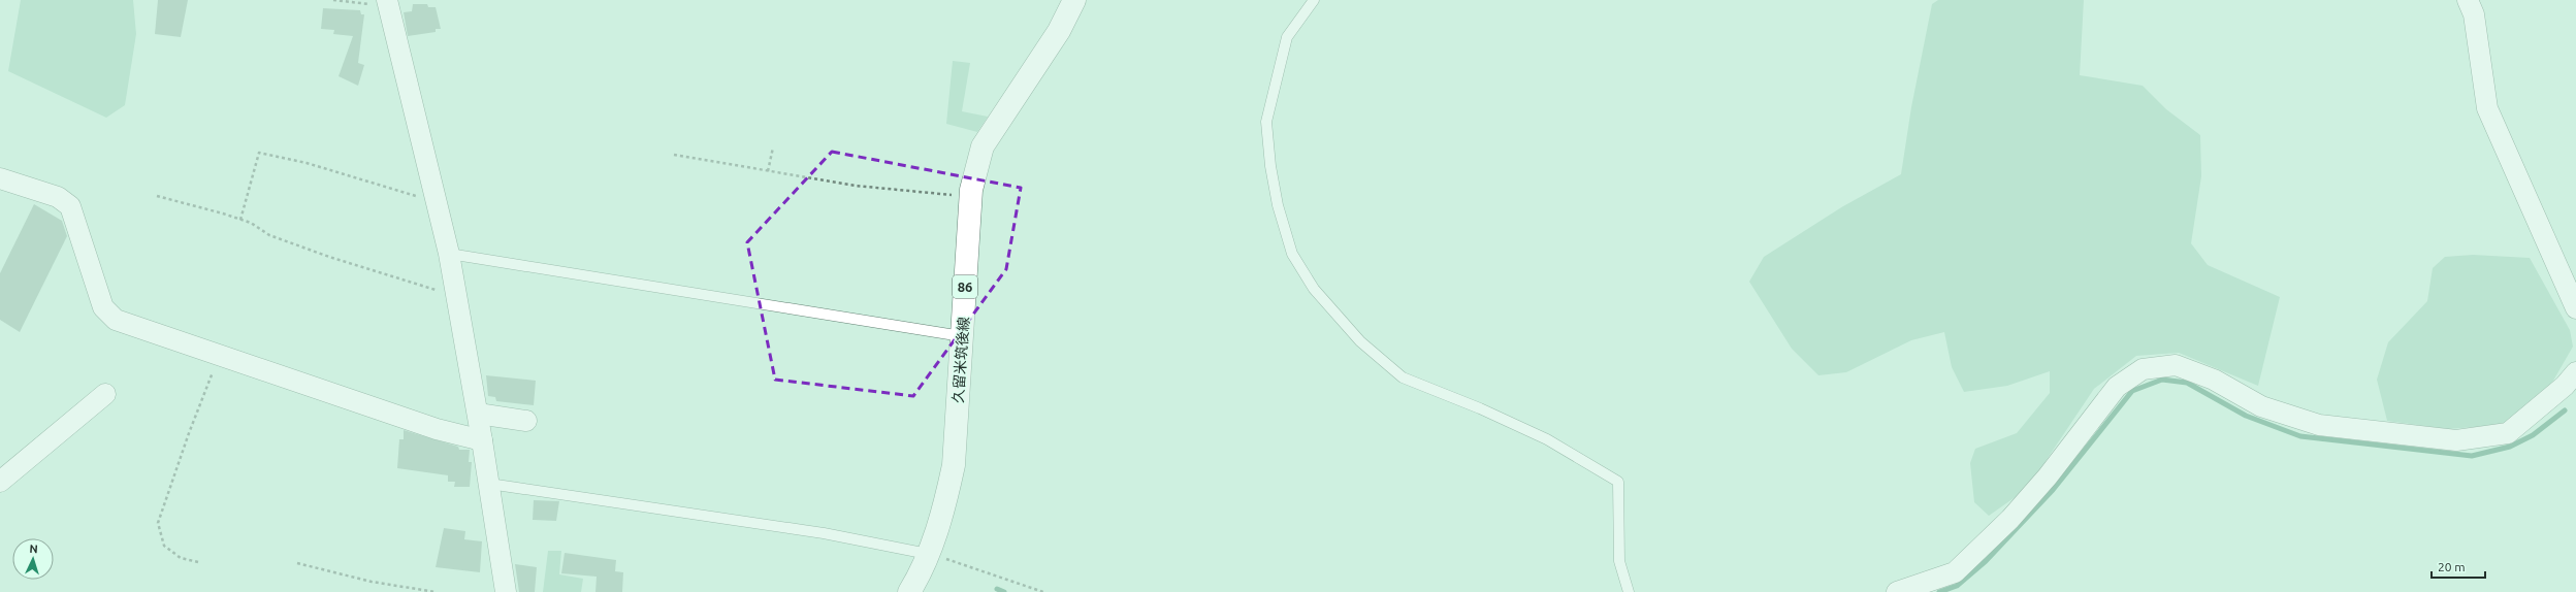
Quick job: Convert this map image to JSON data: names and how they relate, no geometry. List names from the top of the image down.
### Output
{
  "streets": {
    "main road": ["86", "久留米筑後線"]
  },
  "scale_bar": "20 m",
  "north": "top"
}
